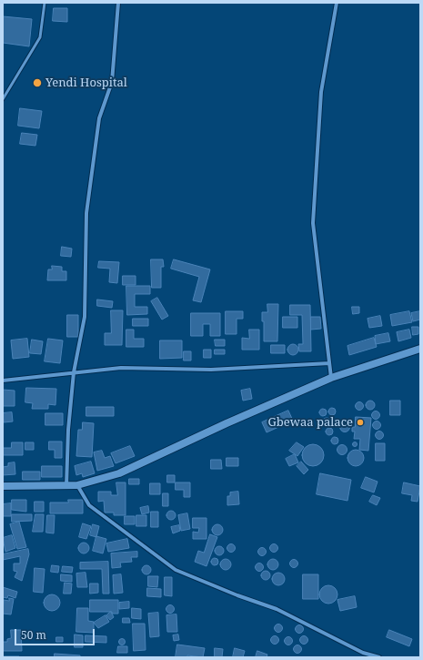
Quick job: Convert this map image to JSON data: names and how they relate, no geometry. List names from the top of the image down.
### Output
{
  "places": ["Yendi Hospital", "Gbewaa palace"],
  "scale_bar": "50 m"
}
